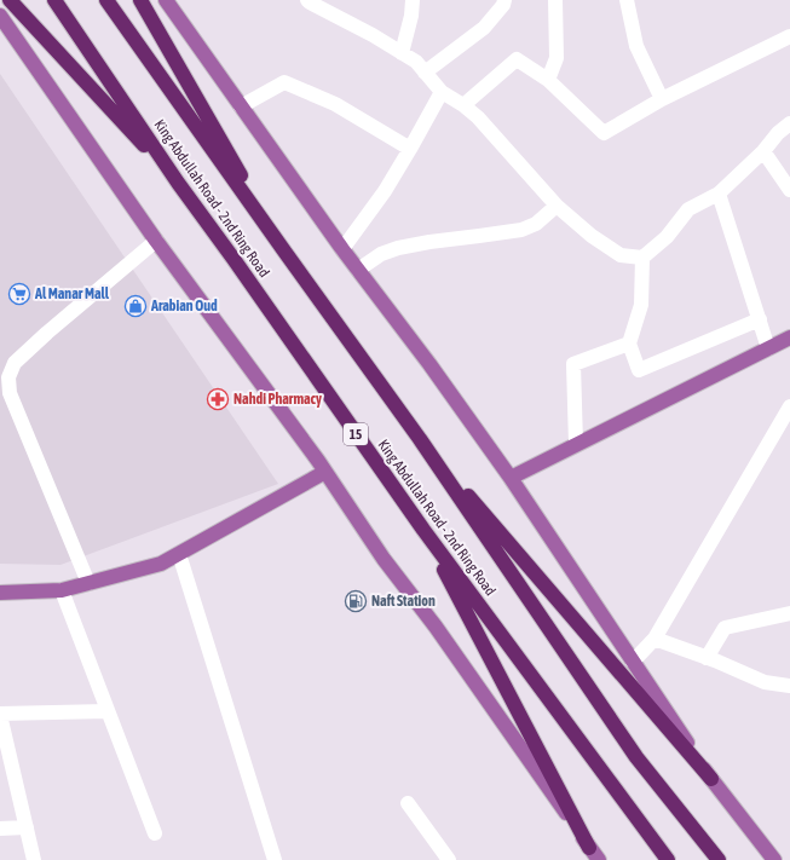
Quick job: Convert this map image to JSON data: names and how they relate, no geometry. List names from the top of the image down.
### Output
{
  "streets": {
    "highway": ["King Abdullah Road - 2nd Ring Road", "15"]
  },
  "places": {
    "supermarket": ["Al Manar Mall"],
    "shop": ["Arabian Oud"],
    "pharmacy": ["Nahdi Pharmacy"],
    "fuel station": ["Naft Station"]
  }
}
